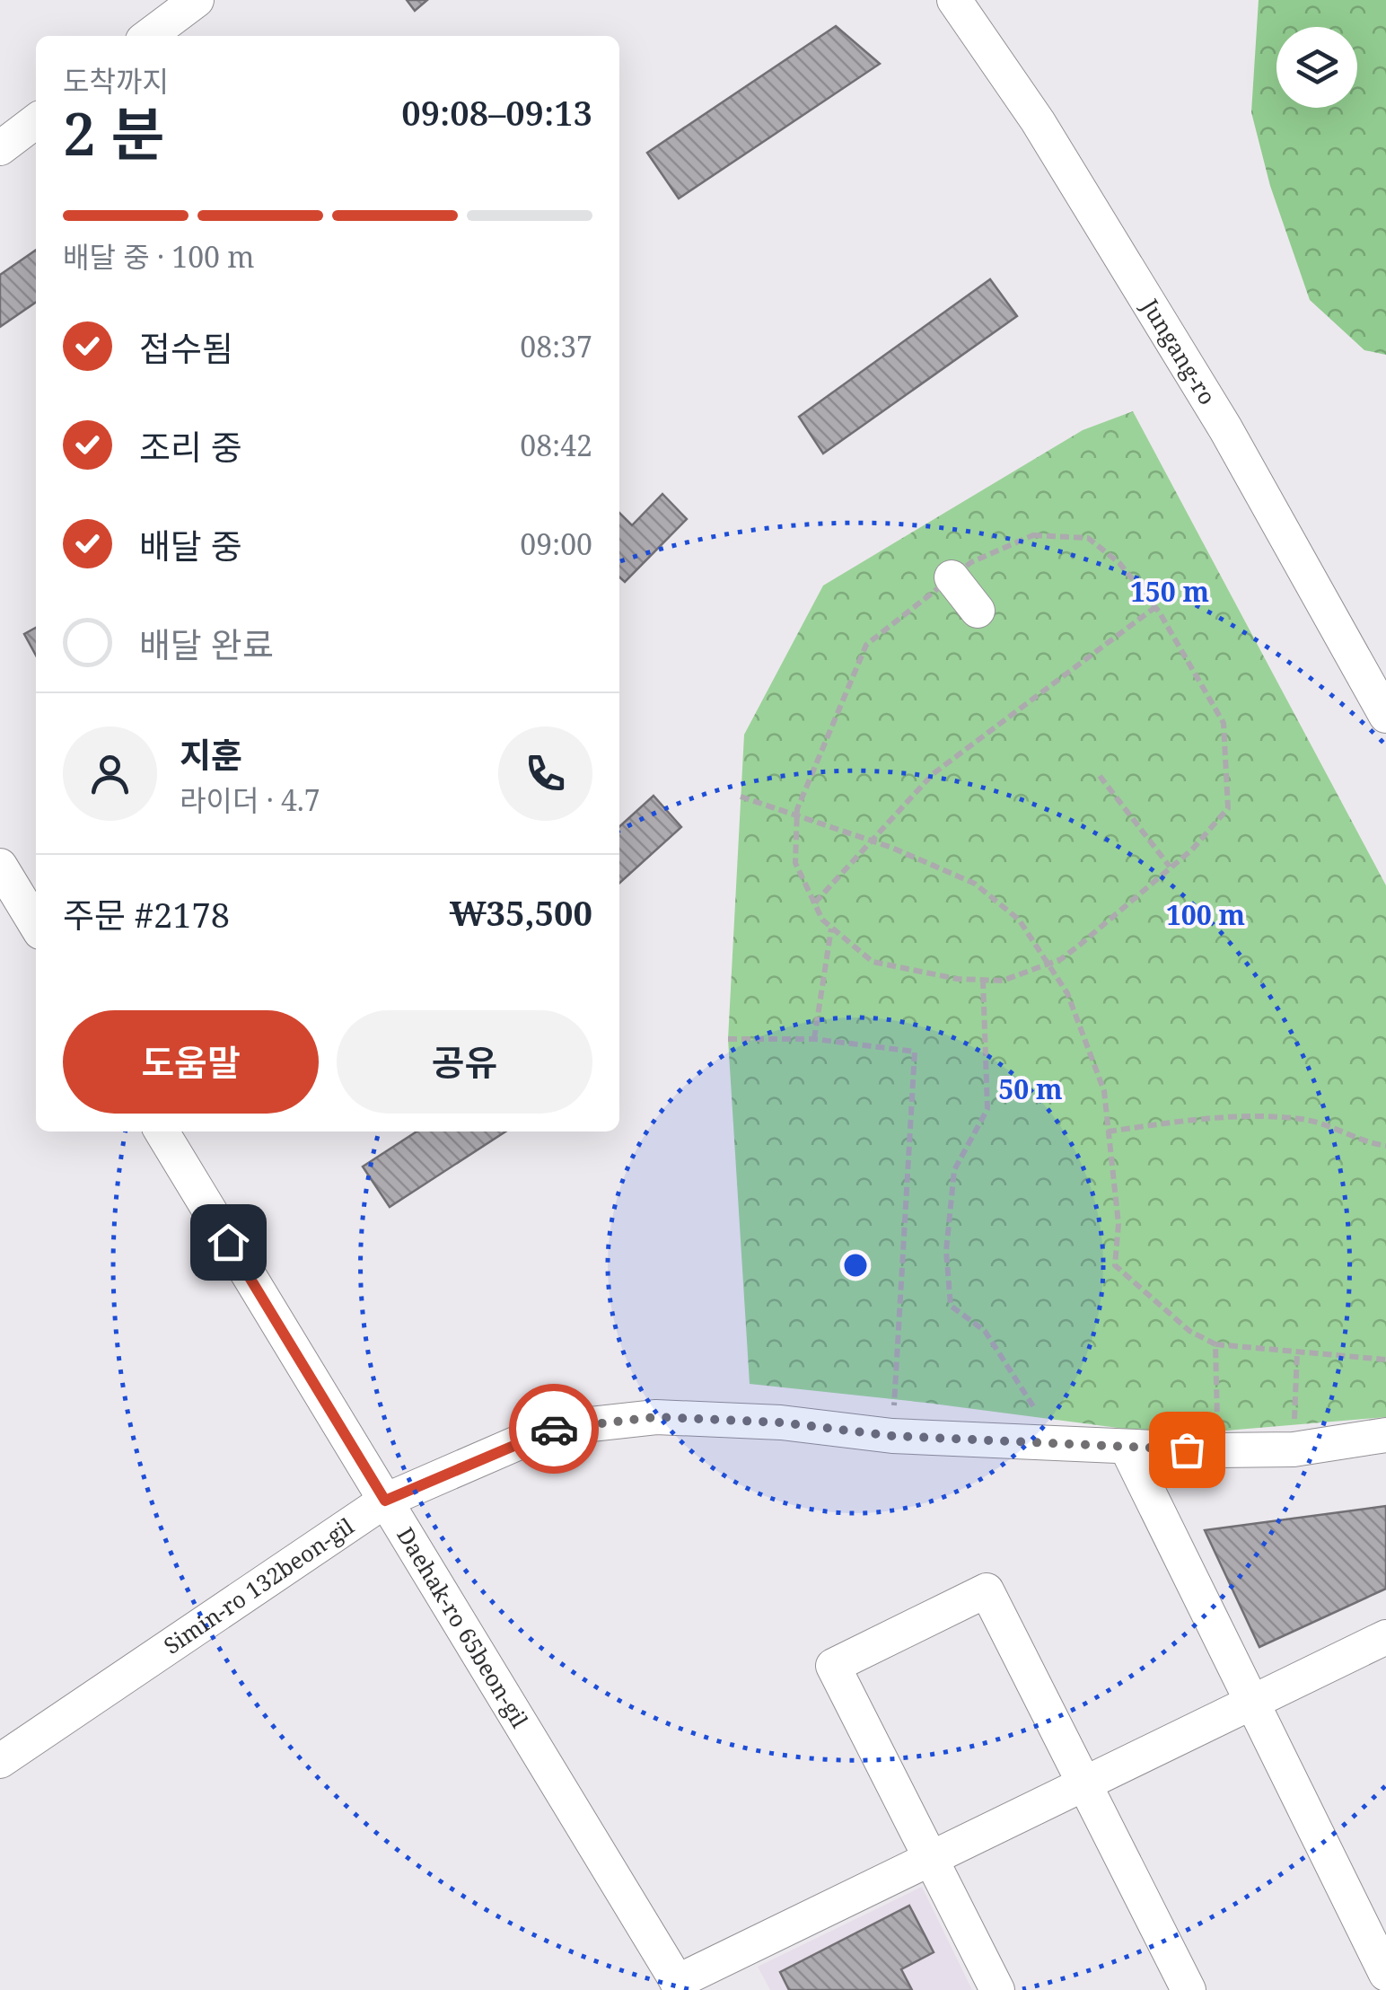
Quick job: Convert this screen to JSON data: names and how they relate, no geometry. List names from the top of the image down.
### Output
{
  "streets": {
    "street": ["Jungang-ro", "Simin-ro 132beon-gil", "Daehak-ro 65beon-gil"]
  },
  "crossings": [
    ["Simin-ro 132beon-gil", "Daehak-ro 65beon-gil"]
  ],
  "page": {
    "heading": ["2 분", "도착까지", "09:08–09:13"],
    "panel": [
      "지훈",
      "라이더 · 4.7",
      "주문 #2178",
      "₩35,500"
    ],
    "bar": "배달 중 · 100 m",
    "list": [
      ["접수됨", "08:37"],
      ["조리 중", "08:42"],
      ["배달 중", "09:00"],
      "배달 완료"
    ],
    "buttons": ["도움말", "공유"]
  },
  "rings": ["150 m", "100 m", "50 m"]
}
